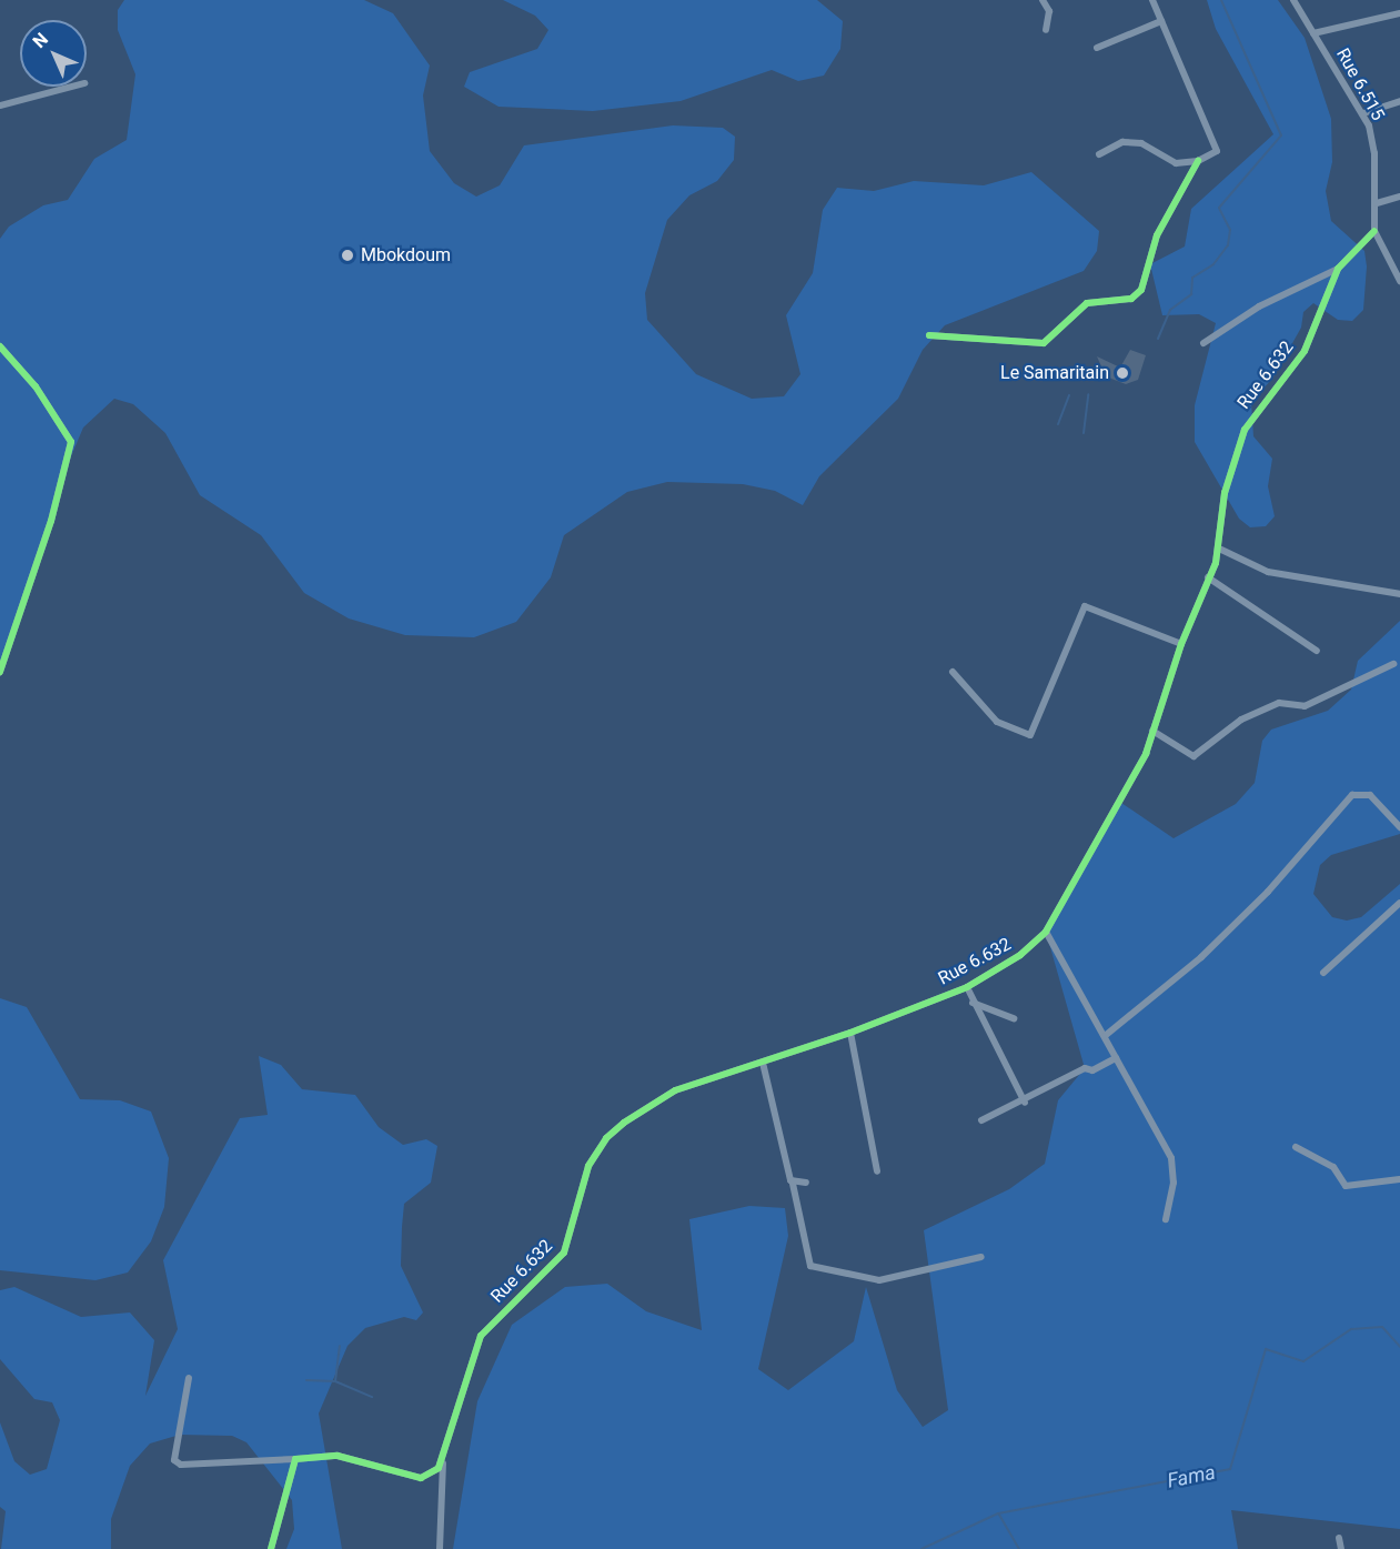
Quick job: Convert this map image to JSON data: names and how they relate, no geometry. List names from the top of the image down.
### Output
{
  "streets": {
    "street": ["Rue 6.515", "Rue 6.632"]
  },
  "crossings": [
    ["Rue 6.515", "Rue 6.632"]
  ],
  "water": ["Fama"],
  "places": ["Mbokdoum", "Le Samaritain"],
  "north": "top left"
}
